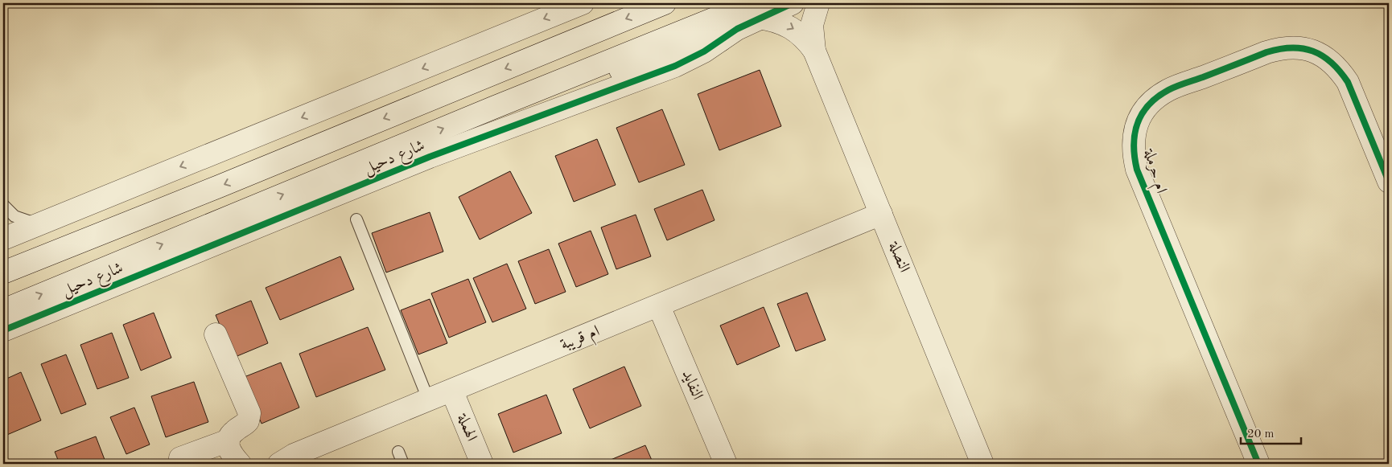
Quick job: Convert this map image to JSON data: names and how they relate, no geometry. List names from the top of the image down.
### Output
{
  "streets": {
    "street": [
      "شارع دحيل",
      "ام حرملة",
      "النصلة",
      "ام قريبة",
      "النفايد",
      "الهملة"
    ]
  },
  "crossings": [
    ["شارع دحيل", "النصلة"],
    ["النصلة", "ام قريبة"],
    ["ام قريبة", "النفايد"],
    ["ام قريبة", "الهملة"]
  ],
  "scale_bar": "20 m"
}
